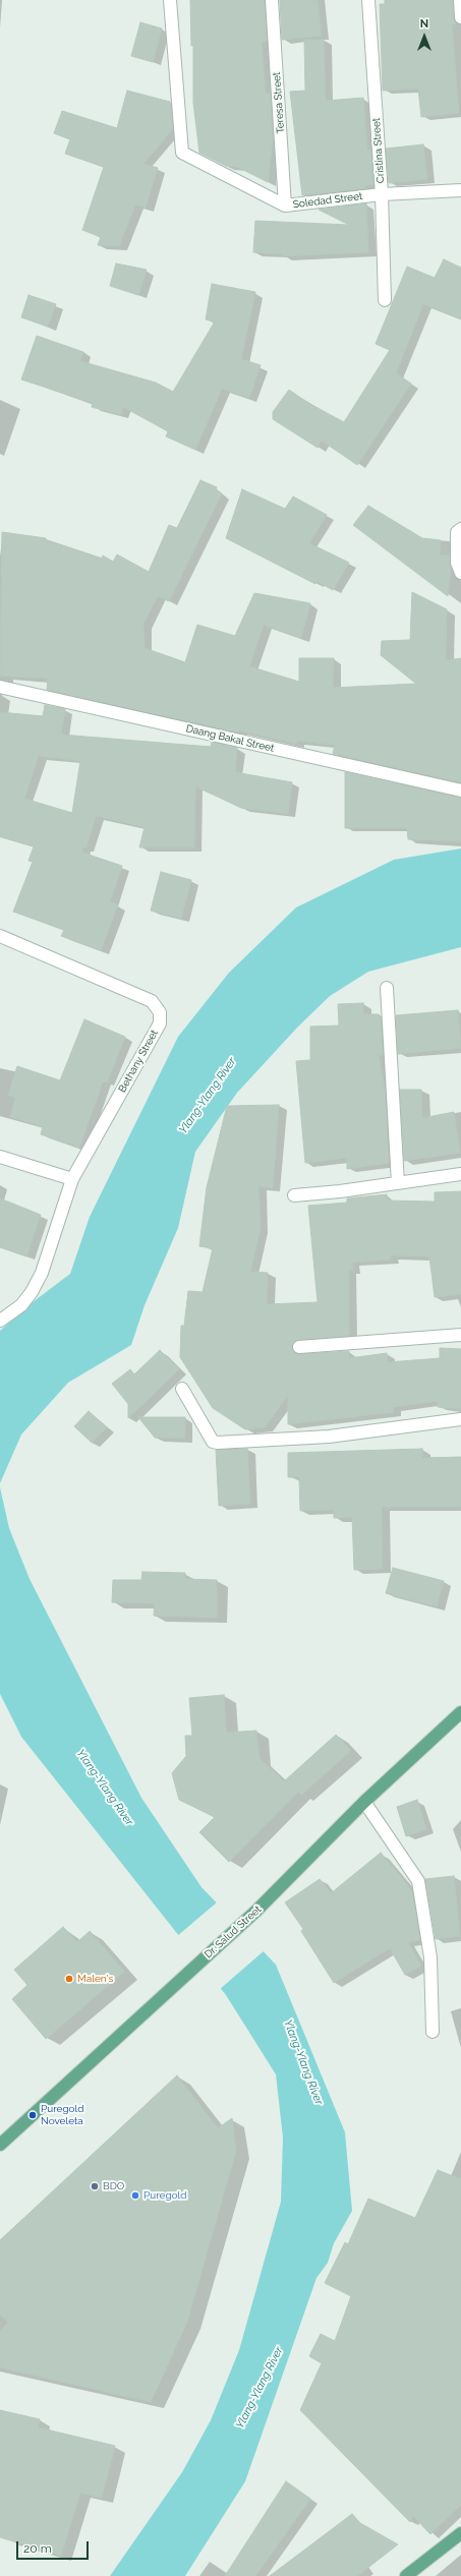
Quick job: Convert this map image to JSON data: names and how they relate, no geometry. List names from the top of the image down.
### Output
{
  "streets": {
    "main road": ["Dr. Salud Street"],
    "street": [
      "Teresa Street",
      "Cristina Street",
      "Soledad Street",
      "Daang Bakal Street",
      "Bethany Street"
    ]
  },
  "crossings": [
    ["Teresa Street", "Soledad Street"],
    ["Cristina Street", "Soledad Street"]
  ],
  "water": ["Ylang-Ylang River"],
  "places": [
    "Malen's",
    "Puregold Noveleta",
    "BDO",
    "Puregold"
  ],
  "scale_bar": "20 m",
  "north": "top"
}
